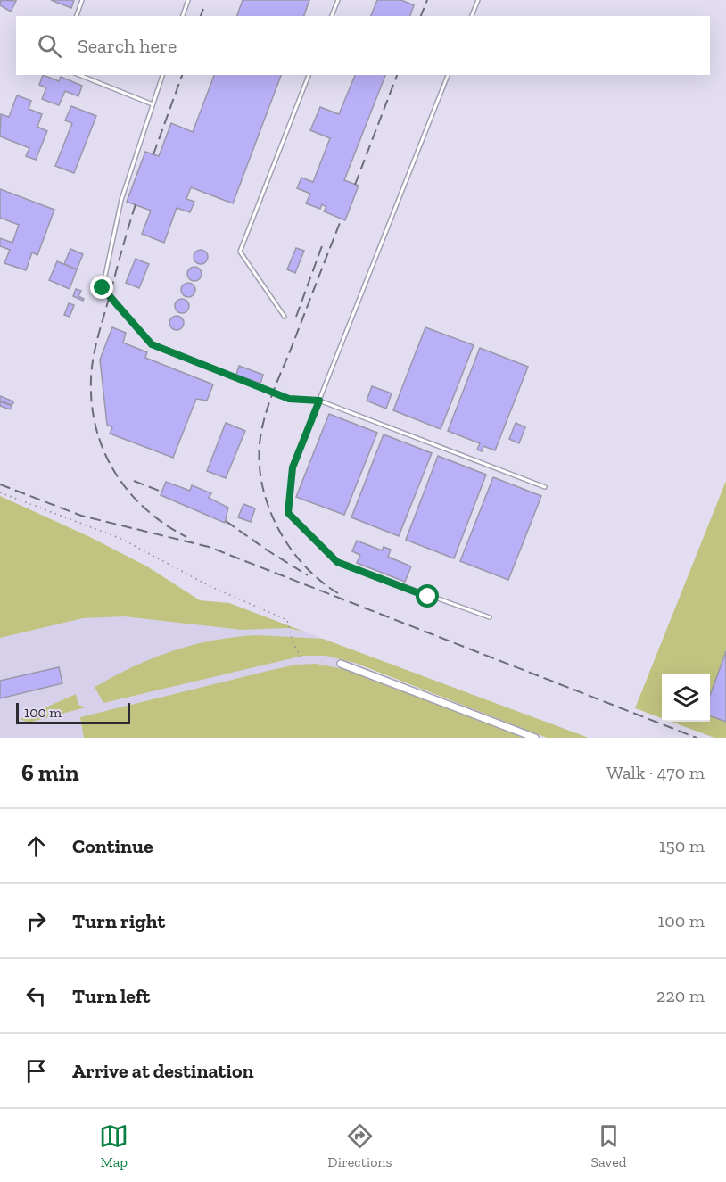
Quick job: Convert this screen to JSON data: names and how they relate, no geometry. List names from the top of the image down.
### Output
{
  "scale_bar": "100 m",
  "page": {
    "search": "Search here",
    "scale": "100 m",
    "heading": ["6 min", "Walk · 470 m"],
    "list": [
      ["Continue", "150 m"],
      ["Turn right", "100 m"],
      ["Turn left", "220 m"],
      "Arrive at destination"
    ],
    "nav": ["Map", "Directions", "Saved"]
  }
}
